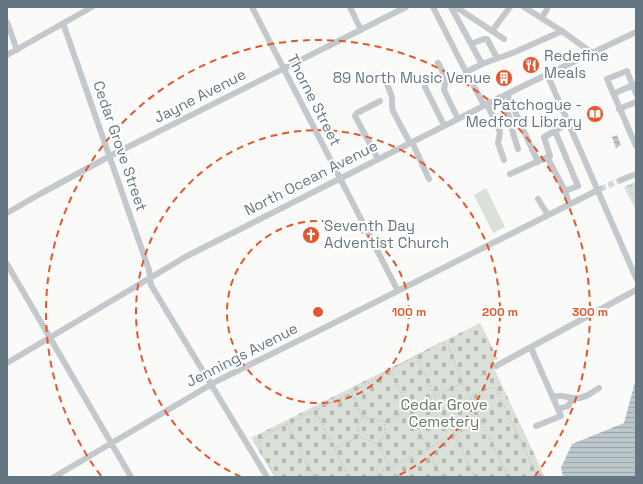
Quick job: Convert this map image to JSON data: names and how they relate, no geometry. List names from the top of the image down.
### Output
{
  "streets": {
    "street": [
      "Jayne Avenue",
      "Thorne Street",
      "Cedar Grove Street",
      "North Ocean Avenue",
      "Jennings Avenue"
    ]
  },
  "crossings": [
    ["Jayne Avenue", "Thorne Street"],
    ["Jayne Avenue", "Cedar Grove Street"],
    ["Thorne Street", "North Ocean Avenue"],
    ["Thorne Street", "Jennings Avenue"],
    ["Cedar Grove Street", "North Ocean Avenue"],
    ["Cedar Grove Street", "Jennings Avenue"]
  ],
  "parks": ["Cedar Grove Cemetery"],
  "places": {
    "restaurant": ["Redefine Meals"],
    "building": ["89 North Music Venue"],
    "library": ["Patchogue - Medford Library"],
    "church": ["Seventh Day Adventist Church"]
  },
  "rings": ["100 m", "200 m", "300 m"]
}
